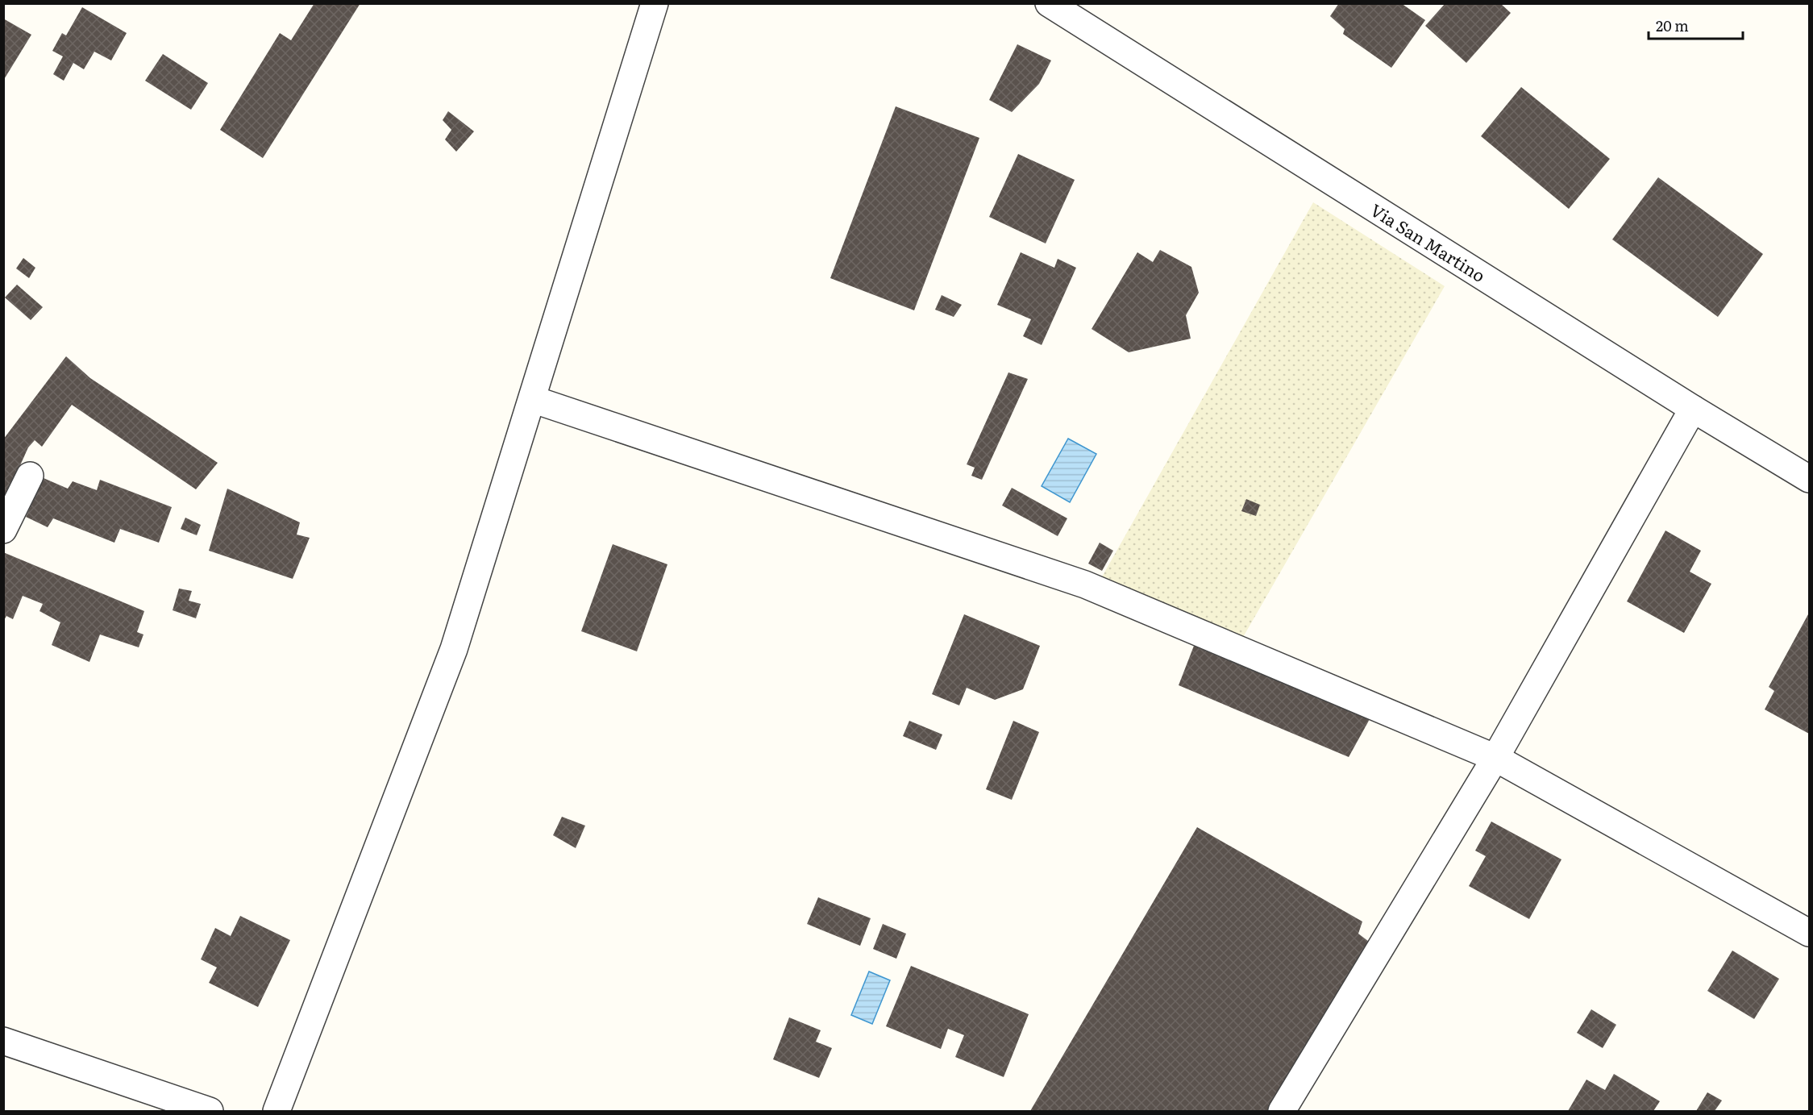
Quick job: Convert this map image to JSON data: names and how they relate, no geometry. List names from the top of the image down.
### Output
{
  "streets": {
    "street": ["Via San Martino"]
  },
  "scale_bar": "20 m"
}
